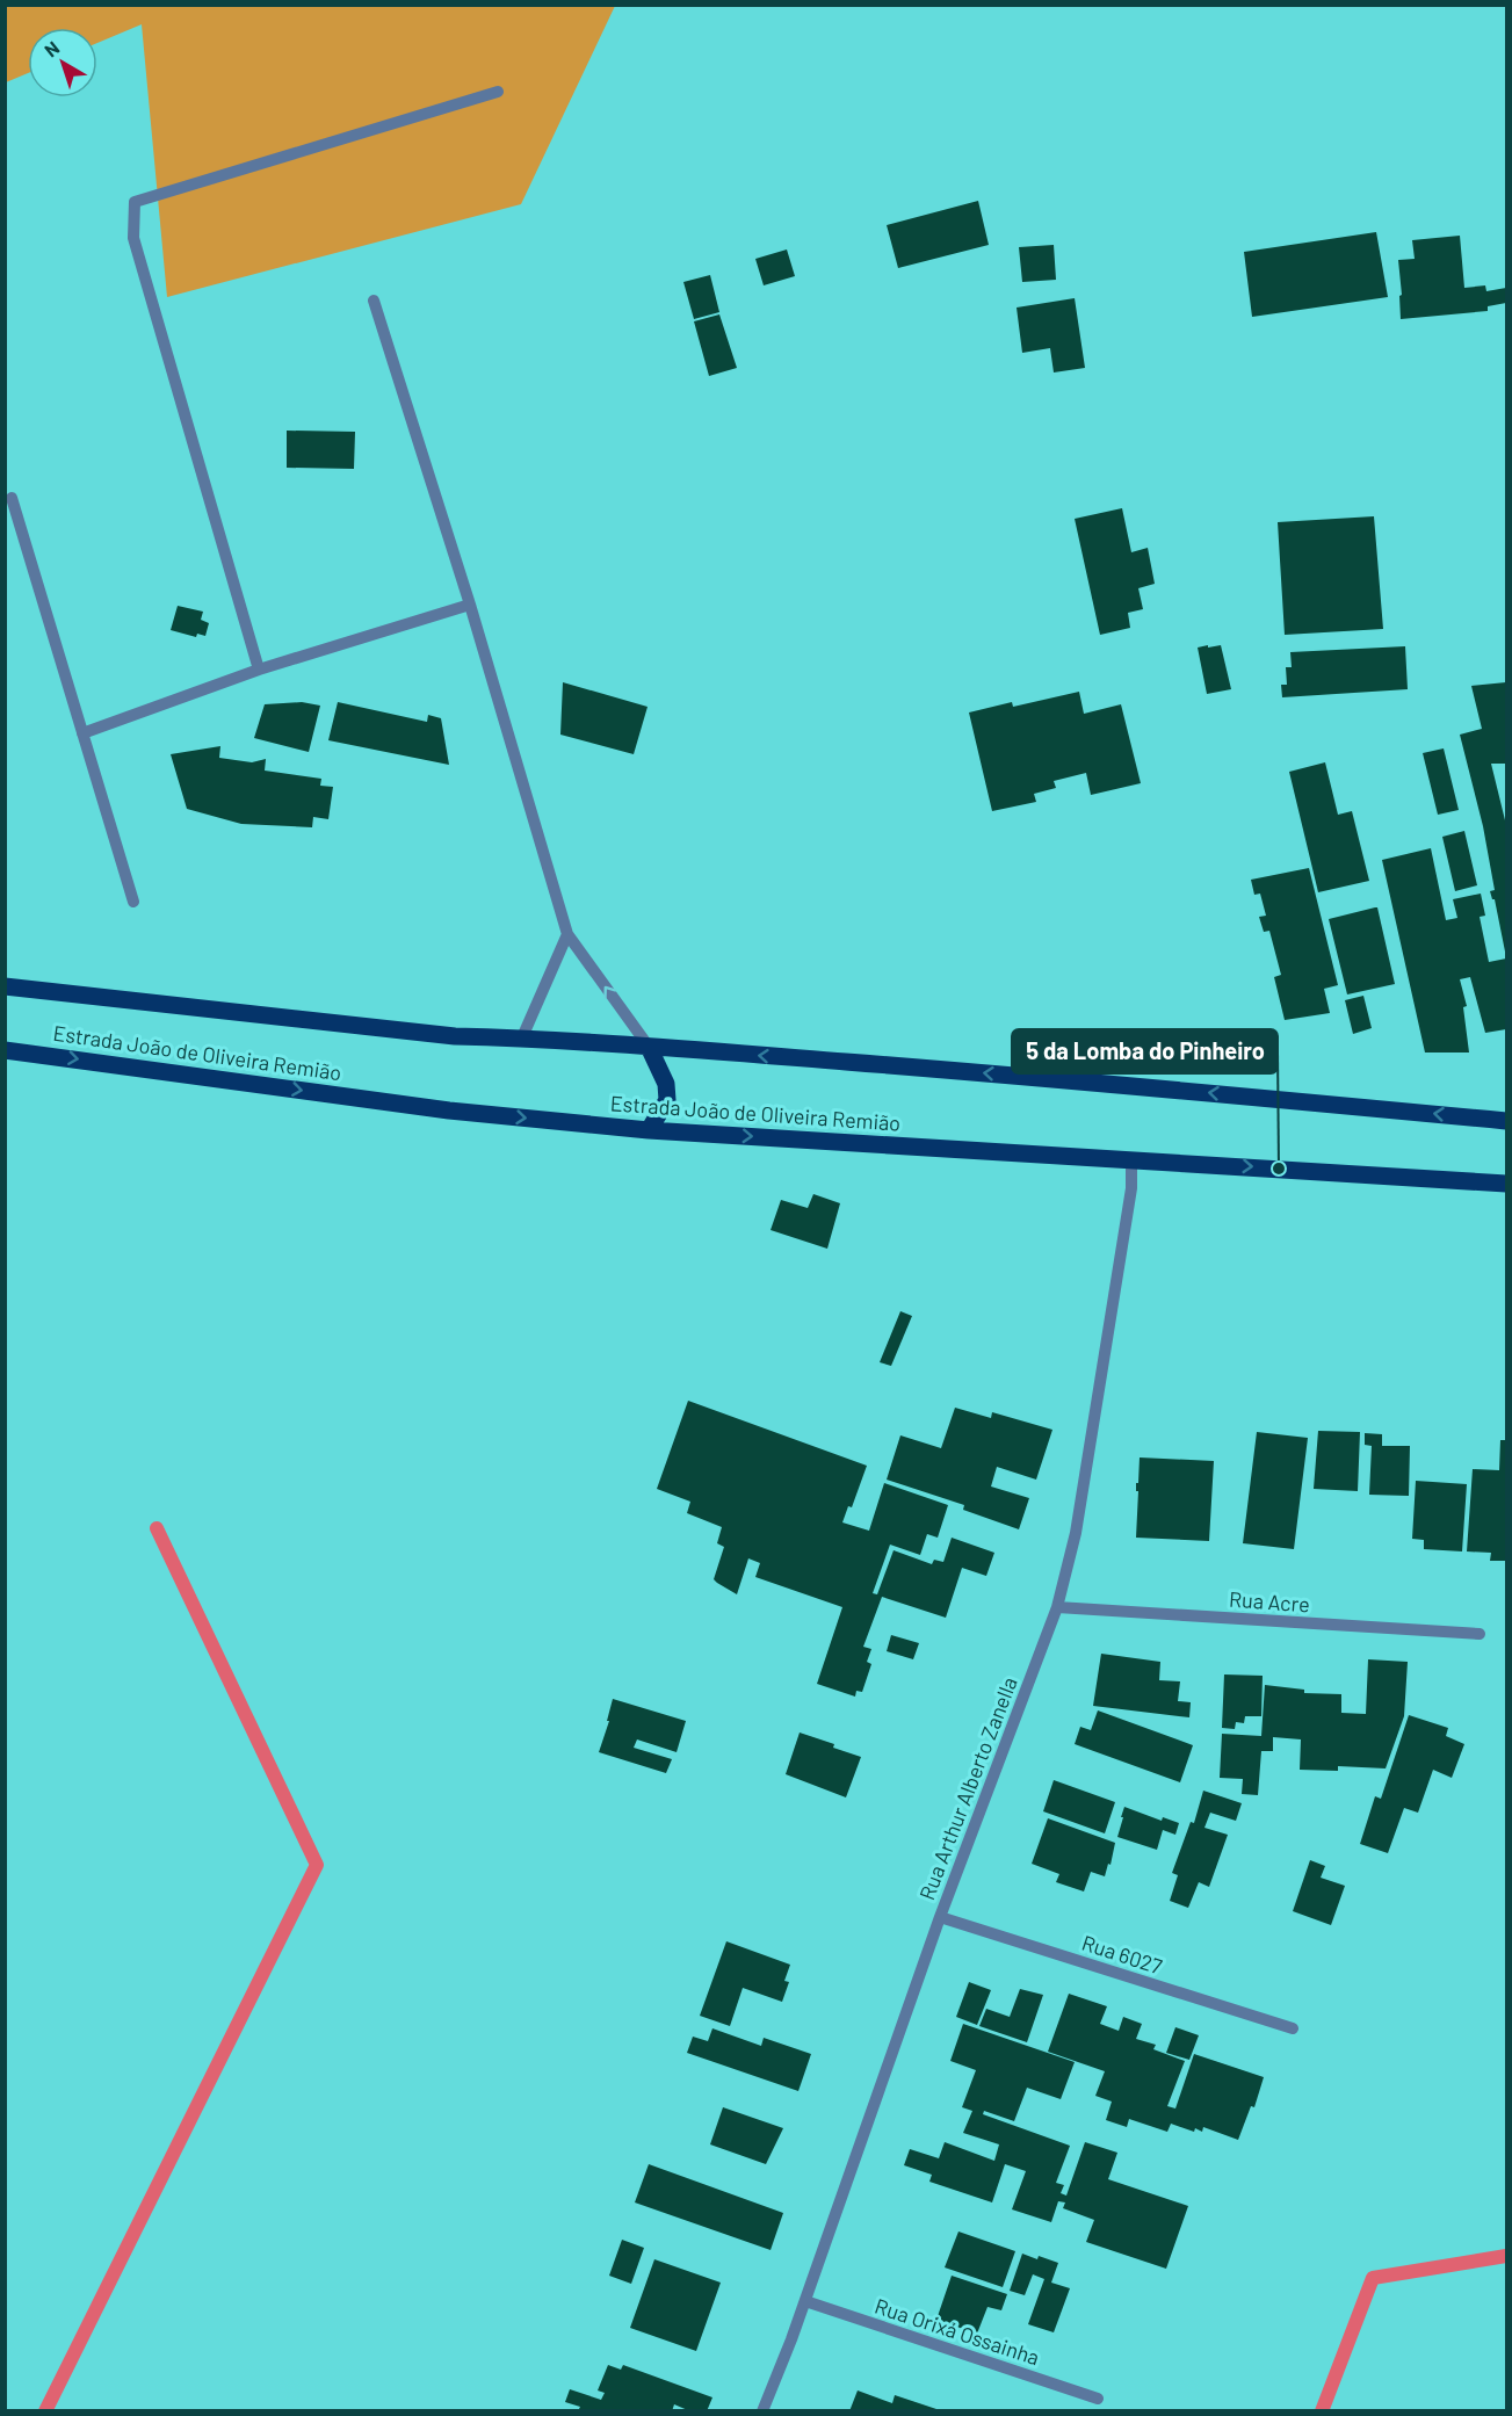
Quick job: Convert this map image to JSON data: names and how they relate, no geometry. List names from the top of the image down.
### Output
{
  "streets": {
    "main road": ["Estrada João de Oliveira Remião"],
    "street": [
      "Rua Acre",
      "Rua Arthur Alberto Zanella",
      "Rua 6027",
      "Rua Orixá Ossainha"
    ]
  },
  "crossings": [
    ["Estrada João de Oliveira Remião", "Rua Arthur Alberto Zanella"],
    ["Rua Acre", "Rua Arthur Alberto Zanella"],
    ["Rua Arthur Alberto Zanella", "Rua 6027"],
    ["Rua Arthur Alberto Zanella", "Rua Orixá Ossainha"]
  ],
  "places": ["5 da Lomba do Pinheiro"],
  "north": "top left"
}
